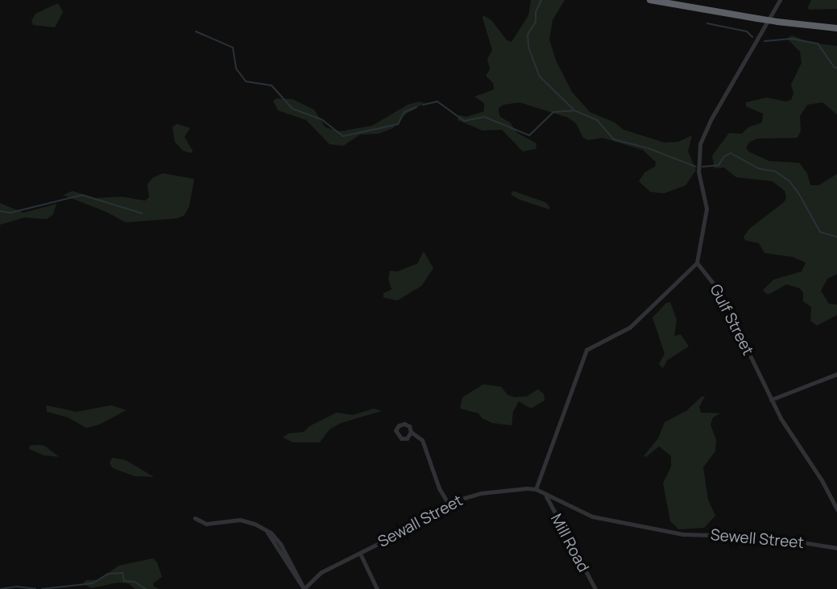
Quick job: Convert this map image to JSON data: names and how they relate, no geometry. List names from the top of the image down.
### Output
{
  "streets": {
    "street": [
      "Gulf Street",
      "Sewall Street",
      "Sewell Street",
      "Mill Road"
    ]
  },
  "crossings": [
    ["Sewell Street", "Mill Road"]
  ]
}
